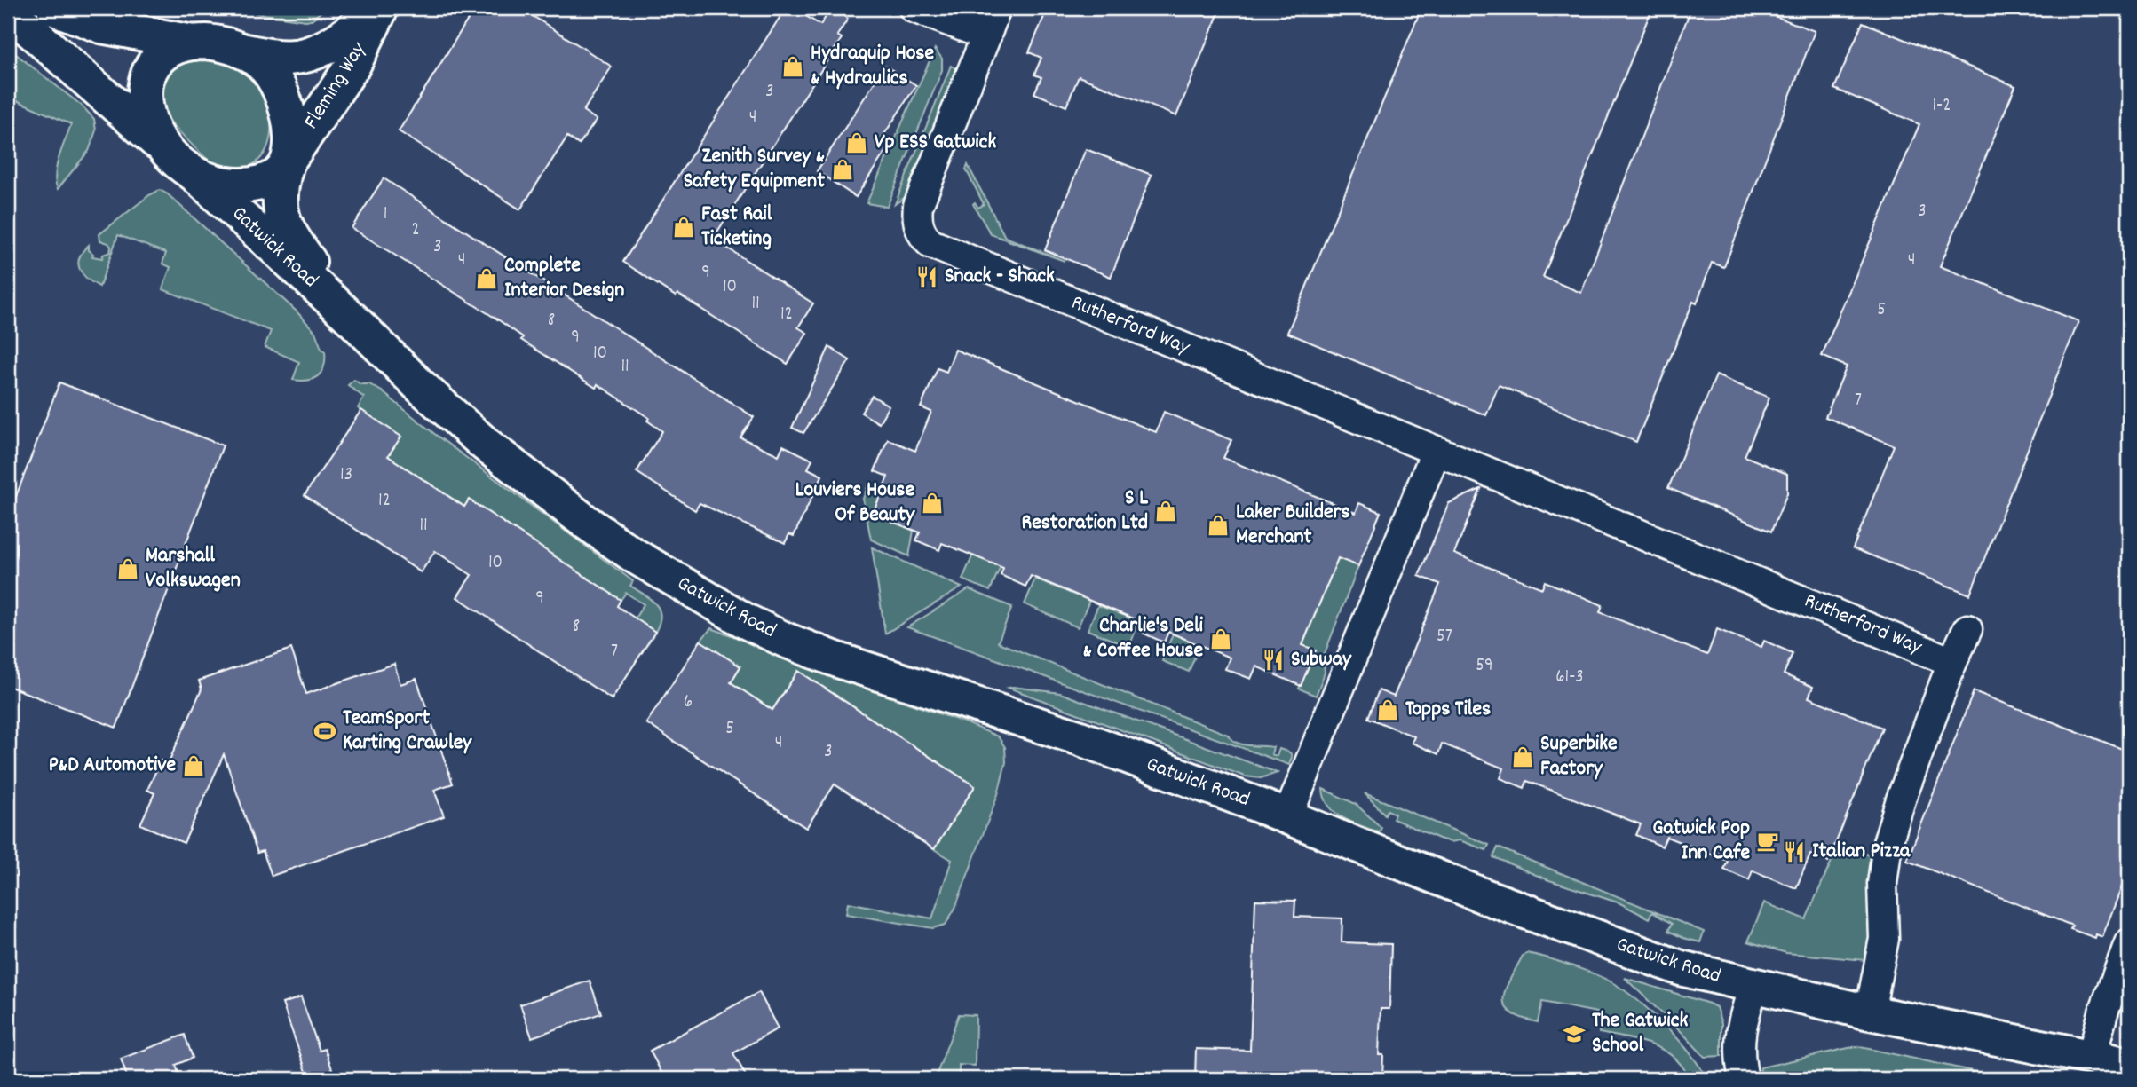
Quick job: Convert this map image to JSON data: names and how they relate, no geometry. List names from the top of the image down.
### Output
{
  "streets": {
    "street": ["Fleming Way", "Gatwick Road", "Rutherford Way"]
  },
  "crossings": [
    ["Fleming Way", "Gatwick Road"]
  ],
  "places": {
    "shop": [
      "Hydraquip Hose & Hydraulics",
      "Vp ESS Gatwick",
      "Zenith Survey & Safety Equipment",
      "Fast Rail Ticketing",
      "Complete Interior Design",
      "Louviers House Of Beauty",
      "S L Restoration Ltd",
      "Laker Builders Merchant",
      "Marshall Volkswagen",
      "Charlie's Deli & Coffee House",
      "Topps Tiles",
      "Superbike Factory",
      "P&D Automotive"
    ],
    "restaurant": ["Snack - Shack", "Subway", "Italian Pizza"],
    "sports": ["TeamSport Karting Crawley"],
    "cafe": ["Gatwick Pop Inn Cafe"],
    "school or university": ["The Gatwick School"]
  },
  "house_numbers": [
    "3",
    "1-2",
    "4",
    "3",
    "1",
    "2",
    "3",
    "4",
    "4",
    "9",
    "10",
    "11",
    "5",
    "12",
    "8",
    "9",
    "10",
    "11",
    "7",
    "13",
    "12",
    "11",
    "10",
    "9",
    "8",
    "57",
    "7",
    "59",
    "61-3",
    "6",
    "5",
    "4",
    "3"
  ]
}
